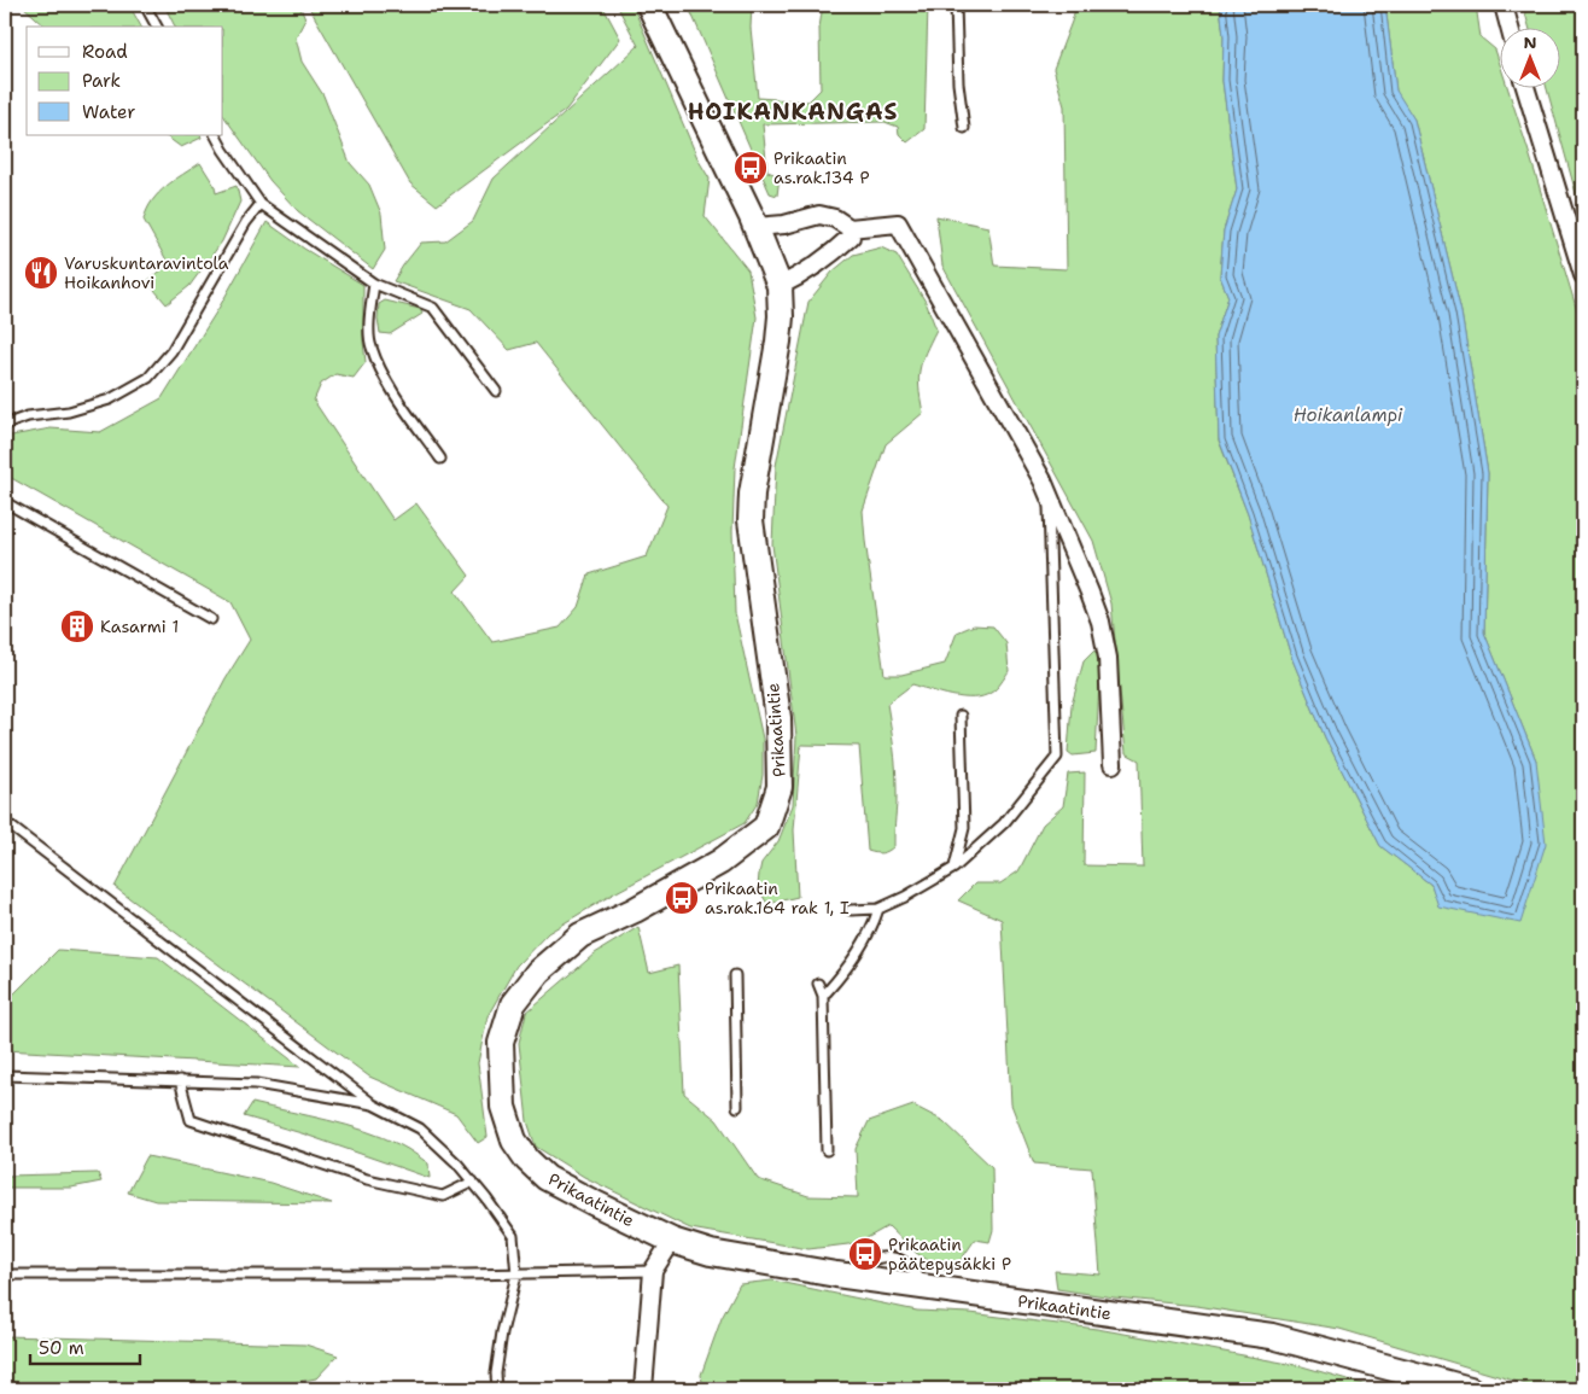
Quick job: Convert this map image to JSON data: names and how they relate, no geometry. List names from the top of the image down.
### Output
{
  "streets": {
    "street": ["Prikaatintie"]
  },
  "districts": ["HOIKANKANGAS"],
  "water": ["Hoikanlampi"],
  "places": {
    "bus stop": ["Prikaatin as.rak.134 P", "Prikaatin as.rak.164 rak 1, I", "Prikaatin päätepysäkki P"],
    "restaurant": ["Varuskuntaravintola Hoikanhovi"],
    "building": ["Kasarmi 1"]
  },
  "legend": ["Road", "Park", "Water"],
  "scale_bar": "50 m",
  "north": "top"
}
